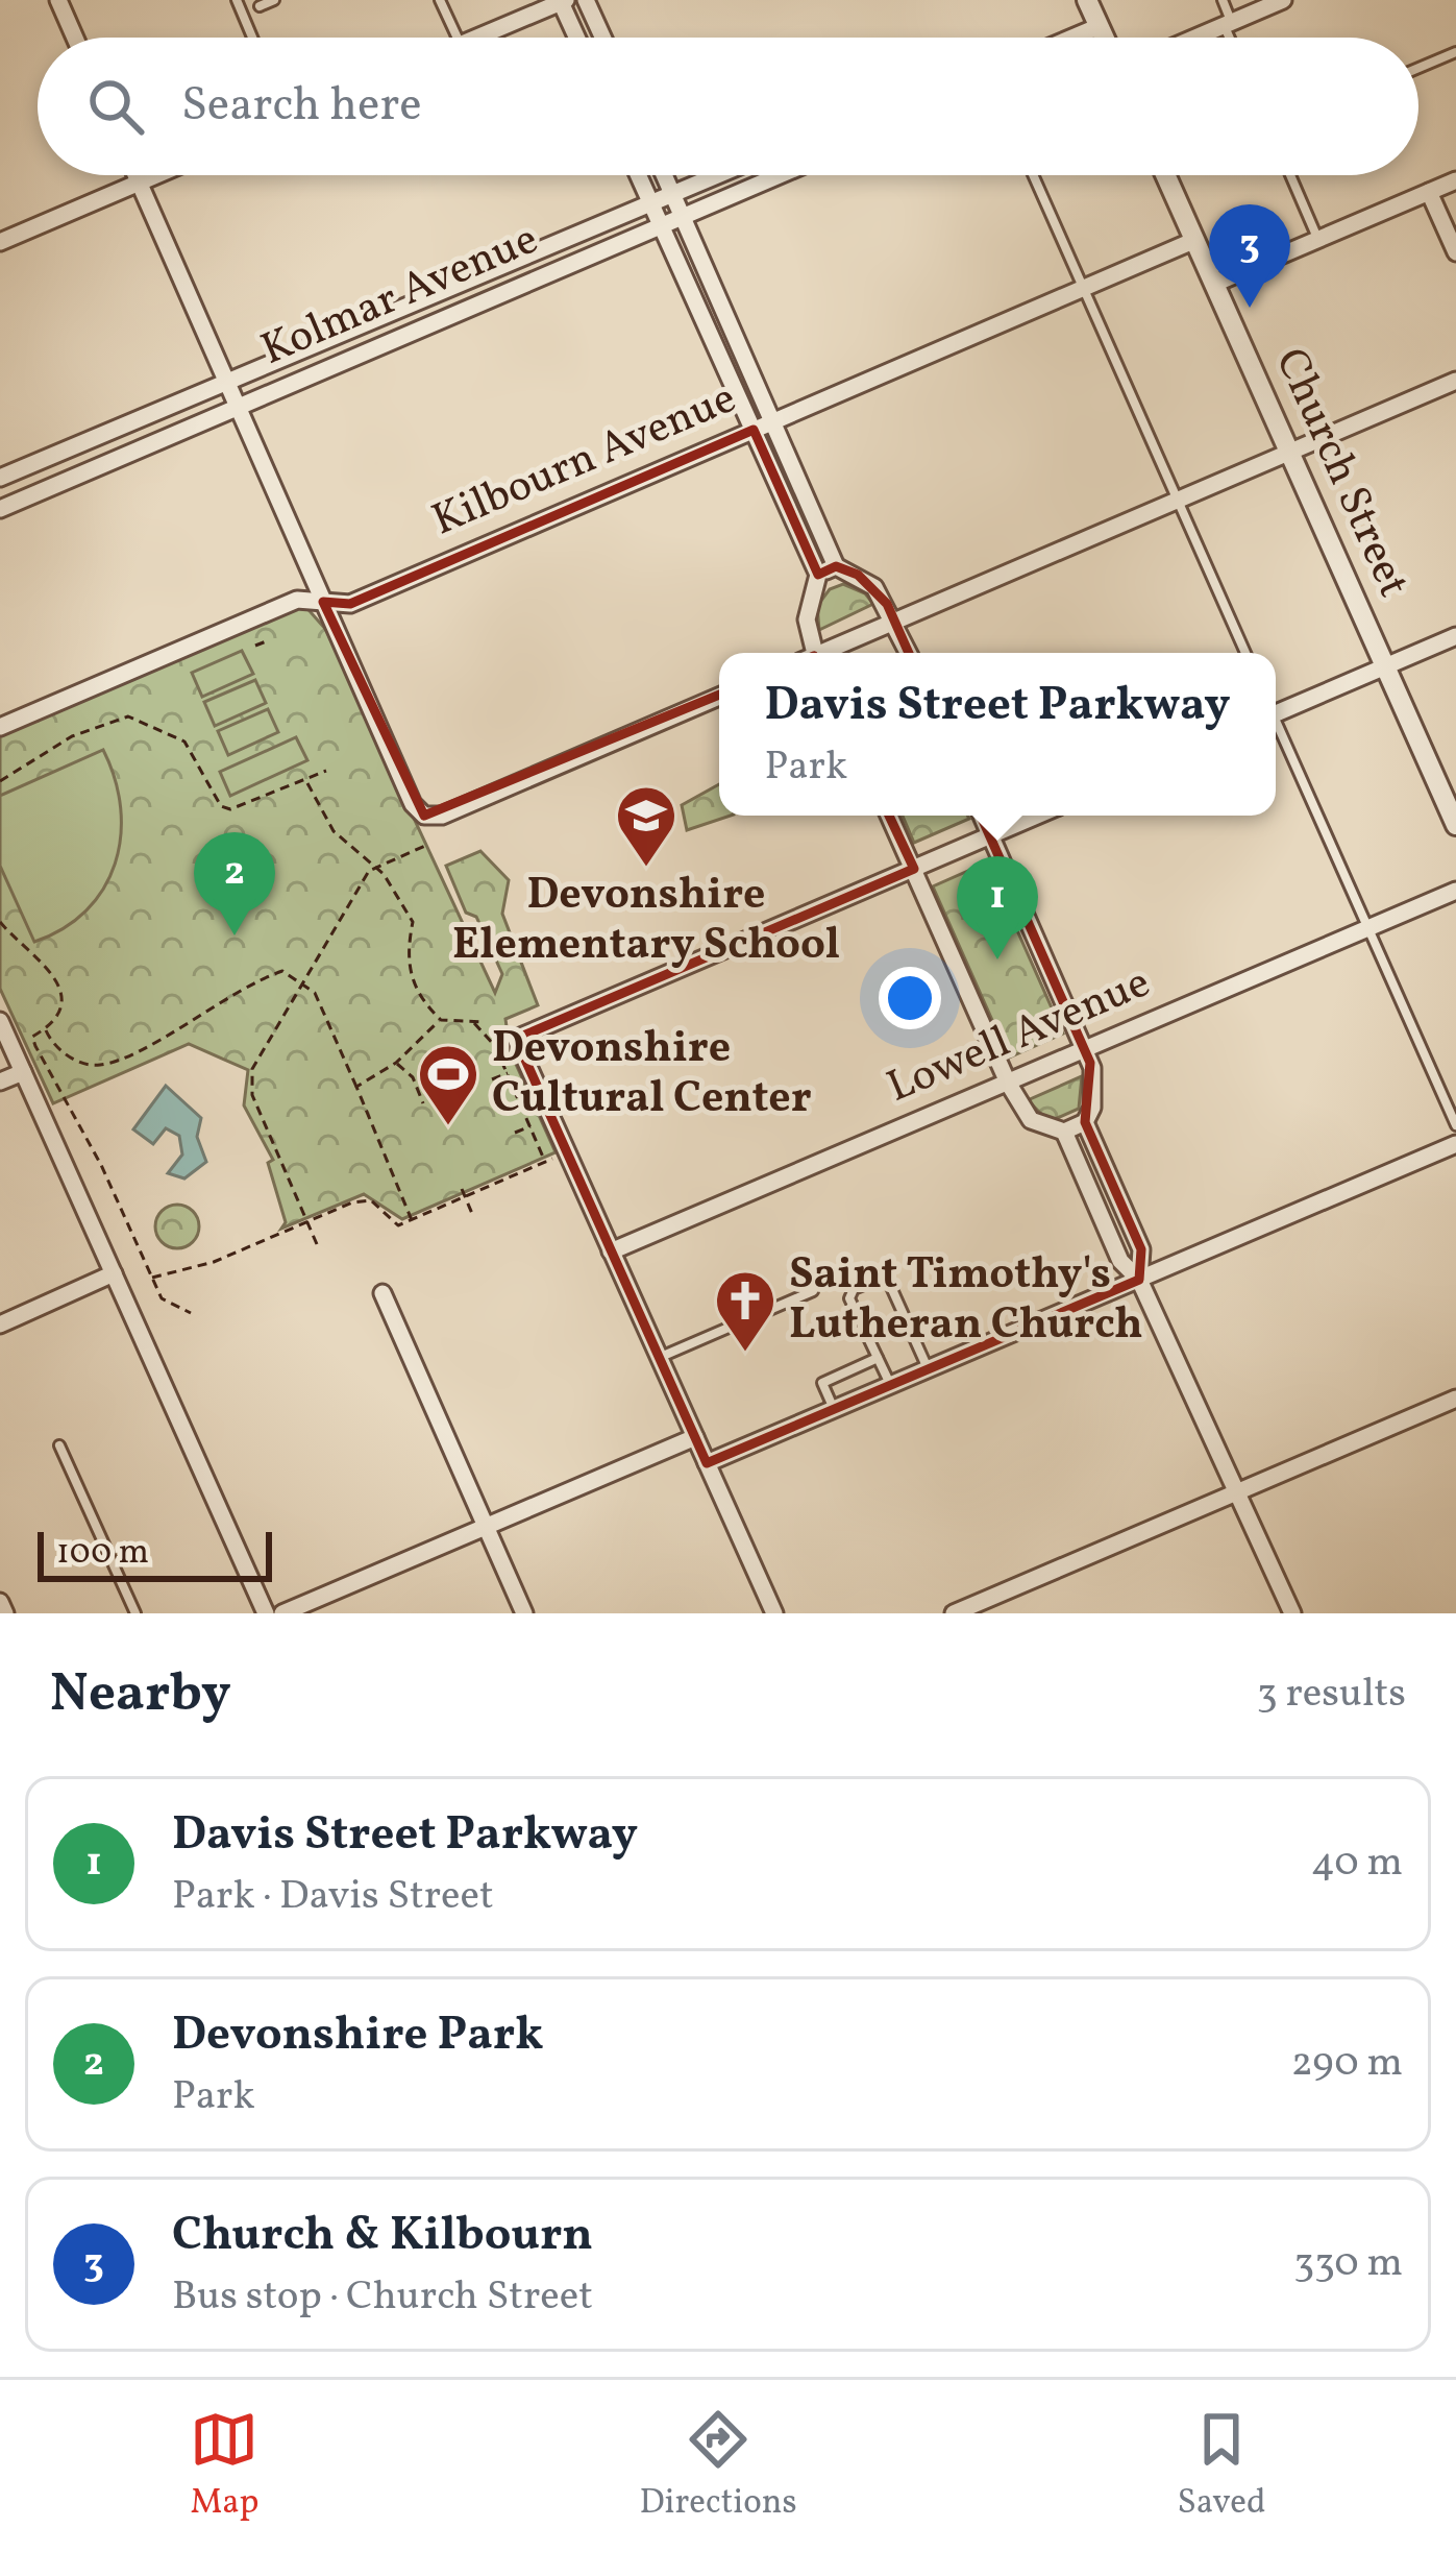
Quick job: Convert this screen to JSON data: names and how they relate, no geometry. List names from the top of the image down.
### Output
{
  "streets": {
    "street": [
      "Kolmar Avenue",
      "Kilbourn Avenue",
      "Church Street",
      "Lowell Avenue"
    ]
  },
  "crossings": [
    ["Kilbourn Avenue", "Church Street"]
  ],
  "places": {
    "school or university": ["Devonshire Elementary School"],
    "sports": ["Devonshire Cultural Center"],
    "church": ["Saint Timothy's Lutheran Church"]
  },
  "scale_bar": "100 m",
  "page": {
    "search": "Search here",
    "pins": ["3", "2", "1"],
    "popup": ["Davis Street Parkway", "Park"],
    "scale": "100 m",
    "heading": ["Nearby", "3 results"],
    "list": [
      {
        "mark": "1",
        "name": "Davis Street Parkway",
        "note": "Park · Davis Street",
        "value": "40 m"
      },
      {
        "mark": "2",
        "name": "Devonshire Park",
        "note": "Park",
        "value": "290 m"
      },
      {
        "mark": "3",
        "name": "Church & Kilbourn",
        "note": "Bus stop · Church Street",
        "value": "330 m"
      }
    ],
    "nav": ["Map", "Directions", "Saved"]
  }
}
